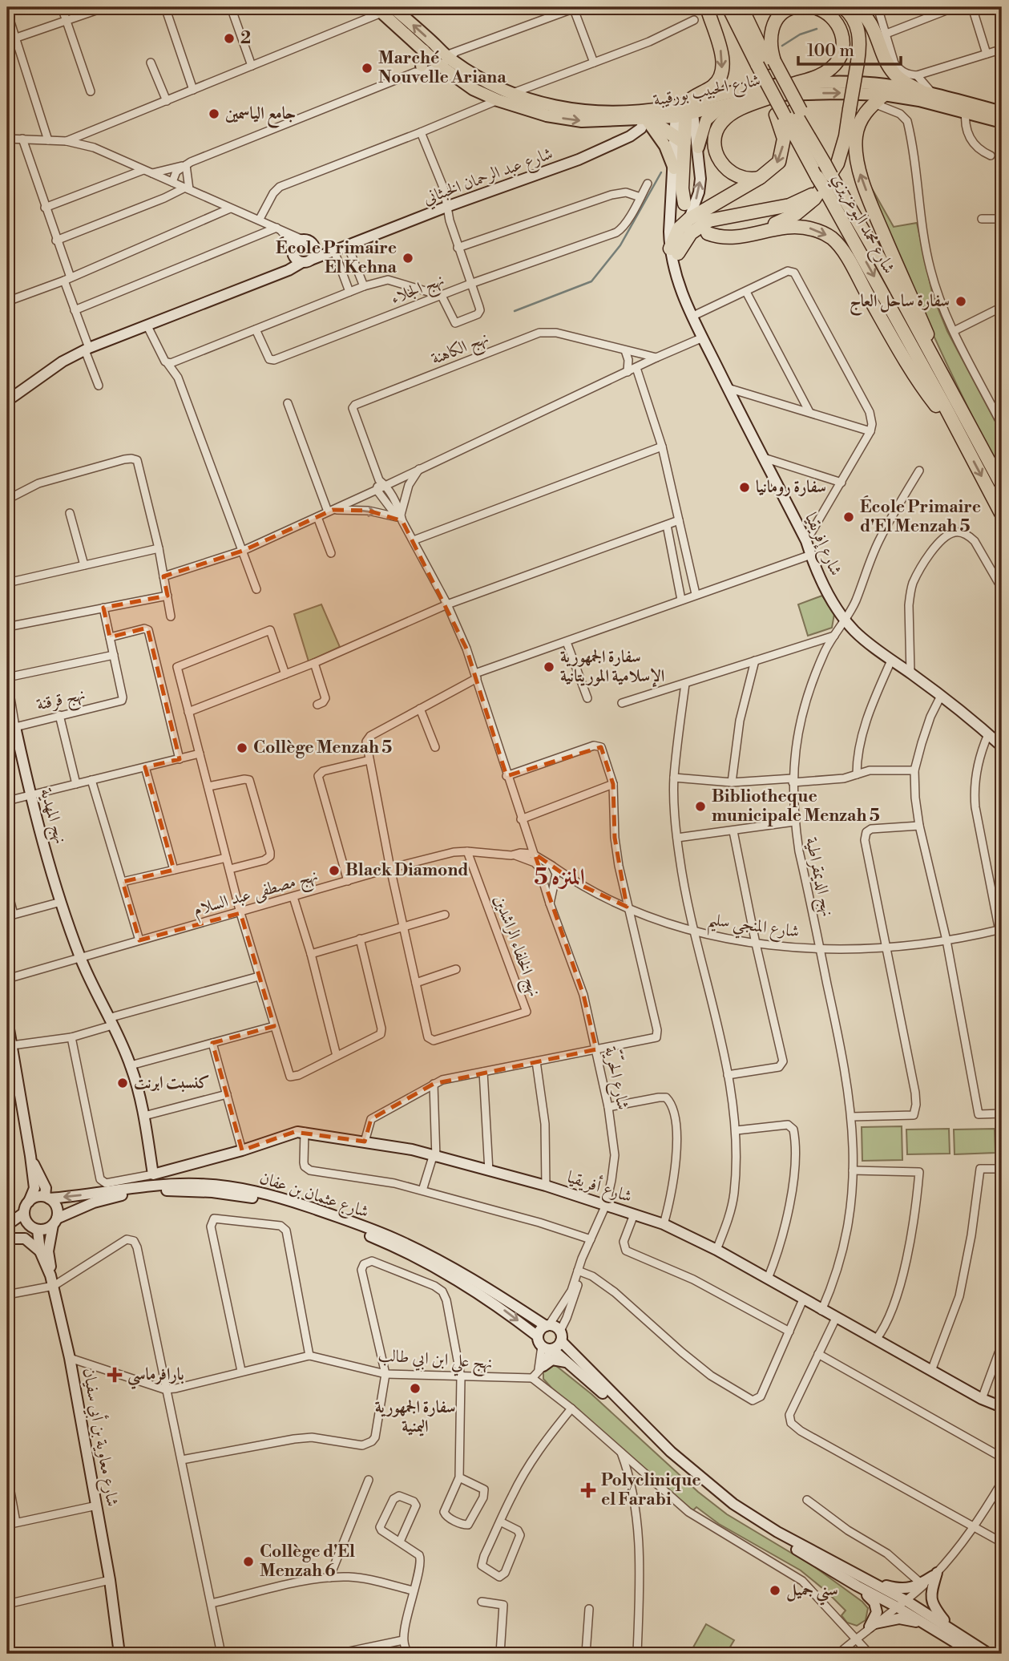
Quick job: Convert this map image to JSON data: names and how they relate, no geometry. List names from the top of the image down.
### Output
{
  "streets": {
    "highway": ["شارع محمد البوعزيزي"],
    "main road": [
      "شارع الحبيب بورقيبة",
      "شارع عبد الرحمان الخبثاني",
      "شارع إفريقيا",
      "نهج المهدية",
      "شارع أفريقيا",
      "شارع عثمان بن عفان",
      "شارع معاوية بن أبي سفيان"
    ],
    "street": [
      "نهج الجلاء",
      "نهج الكاهنة",
      "نهج قرقنة",
      "نهج الديمقراطية",
      "نهج مصطفى عبد السلام",
      "شارع المنجي سليم",
      "نهج الخلفاء الراشدين",
      "شارع الحرّيّة",
      "نهج علي ابن ابي طالب"
    ]
  },
  "crossings": [
    ["شارع الحبيب بورقيبة", "شارع عبد الرحمان الخبثاني"],
    ["شارع إفريقيا", "نهج الديمقراطية"],
    ["نهج قرقنة", "نهج المهدية"],
    ["نهج المهدية", "نهج مصطفى عبد السلام"],
    ["نهج المهدية", "شارع أفريقيا"],
    ["نهج الديمقراطية", "شارع المنجي سليم"],
    ["نهج الديمقراطية", "شارع أفريقيا"],
    ["نهج مصطفى عبد السلام", "نهج الخلفاء الراشدين"],
    ["شارع المنجي سليم", "شارع الحرّيّة"],
    ["شارع الحرّيّة", "شارع أفريقيا"],
    ["شارع الحرّيّة", "شارع عثمان بن عفان"],
    ["شارع عثمان بن عفان", "شارع معاوية بن أبي سفيان"],
    ["نهج علي ابن ابي طالب", "شارع معاوية بن أبي سفيان"]
  ],
  "districts": ["المنزه 5"],
  "places": {
    "other": [
      "2",
      "Marché Nouvelle Ariana",
      "جامع الياسمين",
      "École Primaire El Kehna",
      "سفارة ساحل العاج",
      "سفارة رومانيا",
      "École Primaire d'El Menzah 5",
      "سفارة الجمهورية الإسلامية الموريتانية",
      "Collège Menzah 5",
      "Bibliotheque municipale Menzah 5",
      "Black Diamond",
      "كنسبت ابرنت",
      "سفارة الجمهورية اليمنية",
      "Collège d'El Menzah 6",
      "سني جميل"
    ],
    "health": ["بارافرماسي", "Polyclinique el Farabi"]
  },
  "scale_bar": "100 m"
}
